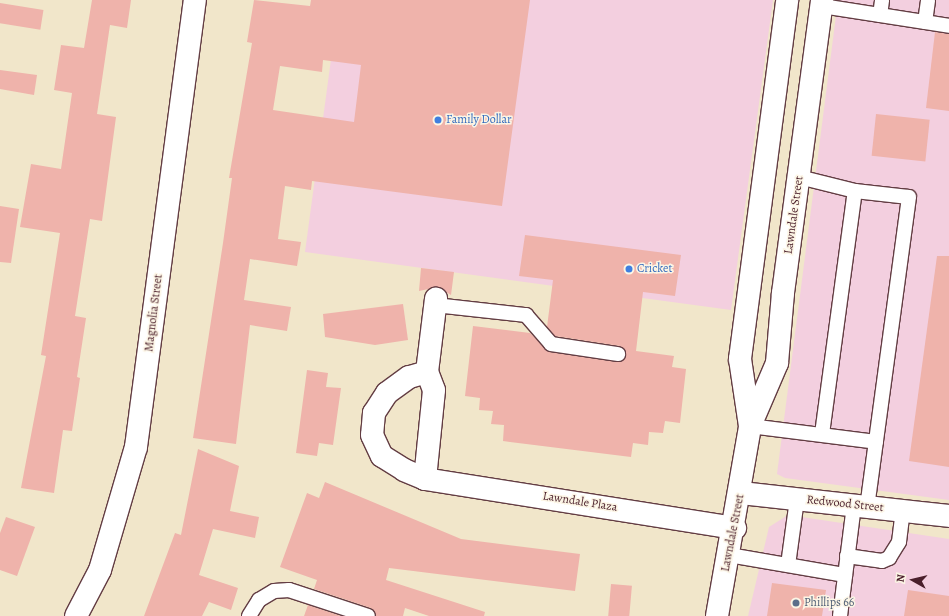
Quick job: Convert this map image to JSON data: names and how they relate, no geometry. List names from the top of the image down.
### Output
{
  "streets": {
    "street": [
      "Lawndale Street",
      "Magnolia Street",
      "Lawndale Plaza",
      "Redwood Street"
    ]
  },
  "crossings": [
    ["Lawndale Street", "Lawndale Plaza"],
    ["Lawndale Street", "Redwood Street"]
  ],
  "places": ["Family Dollar", "Cricket", "Phillips 66"],
  "north": "left"
}
